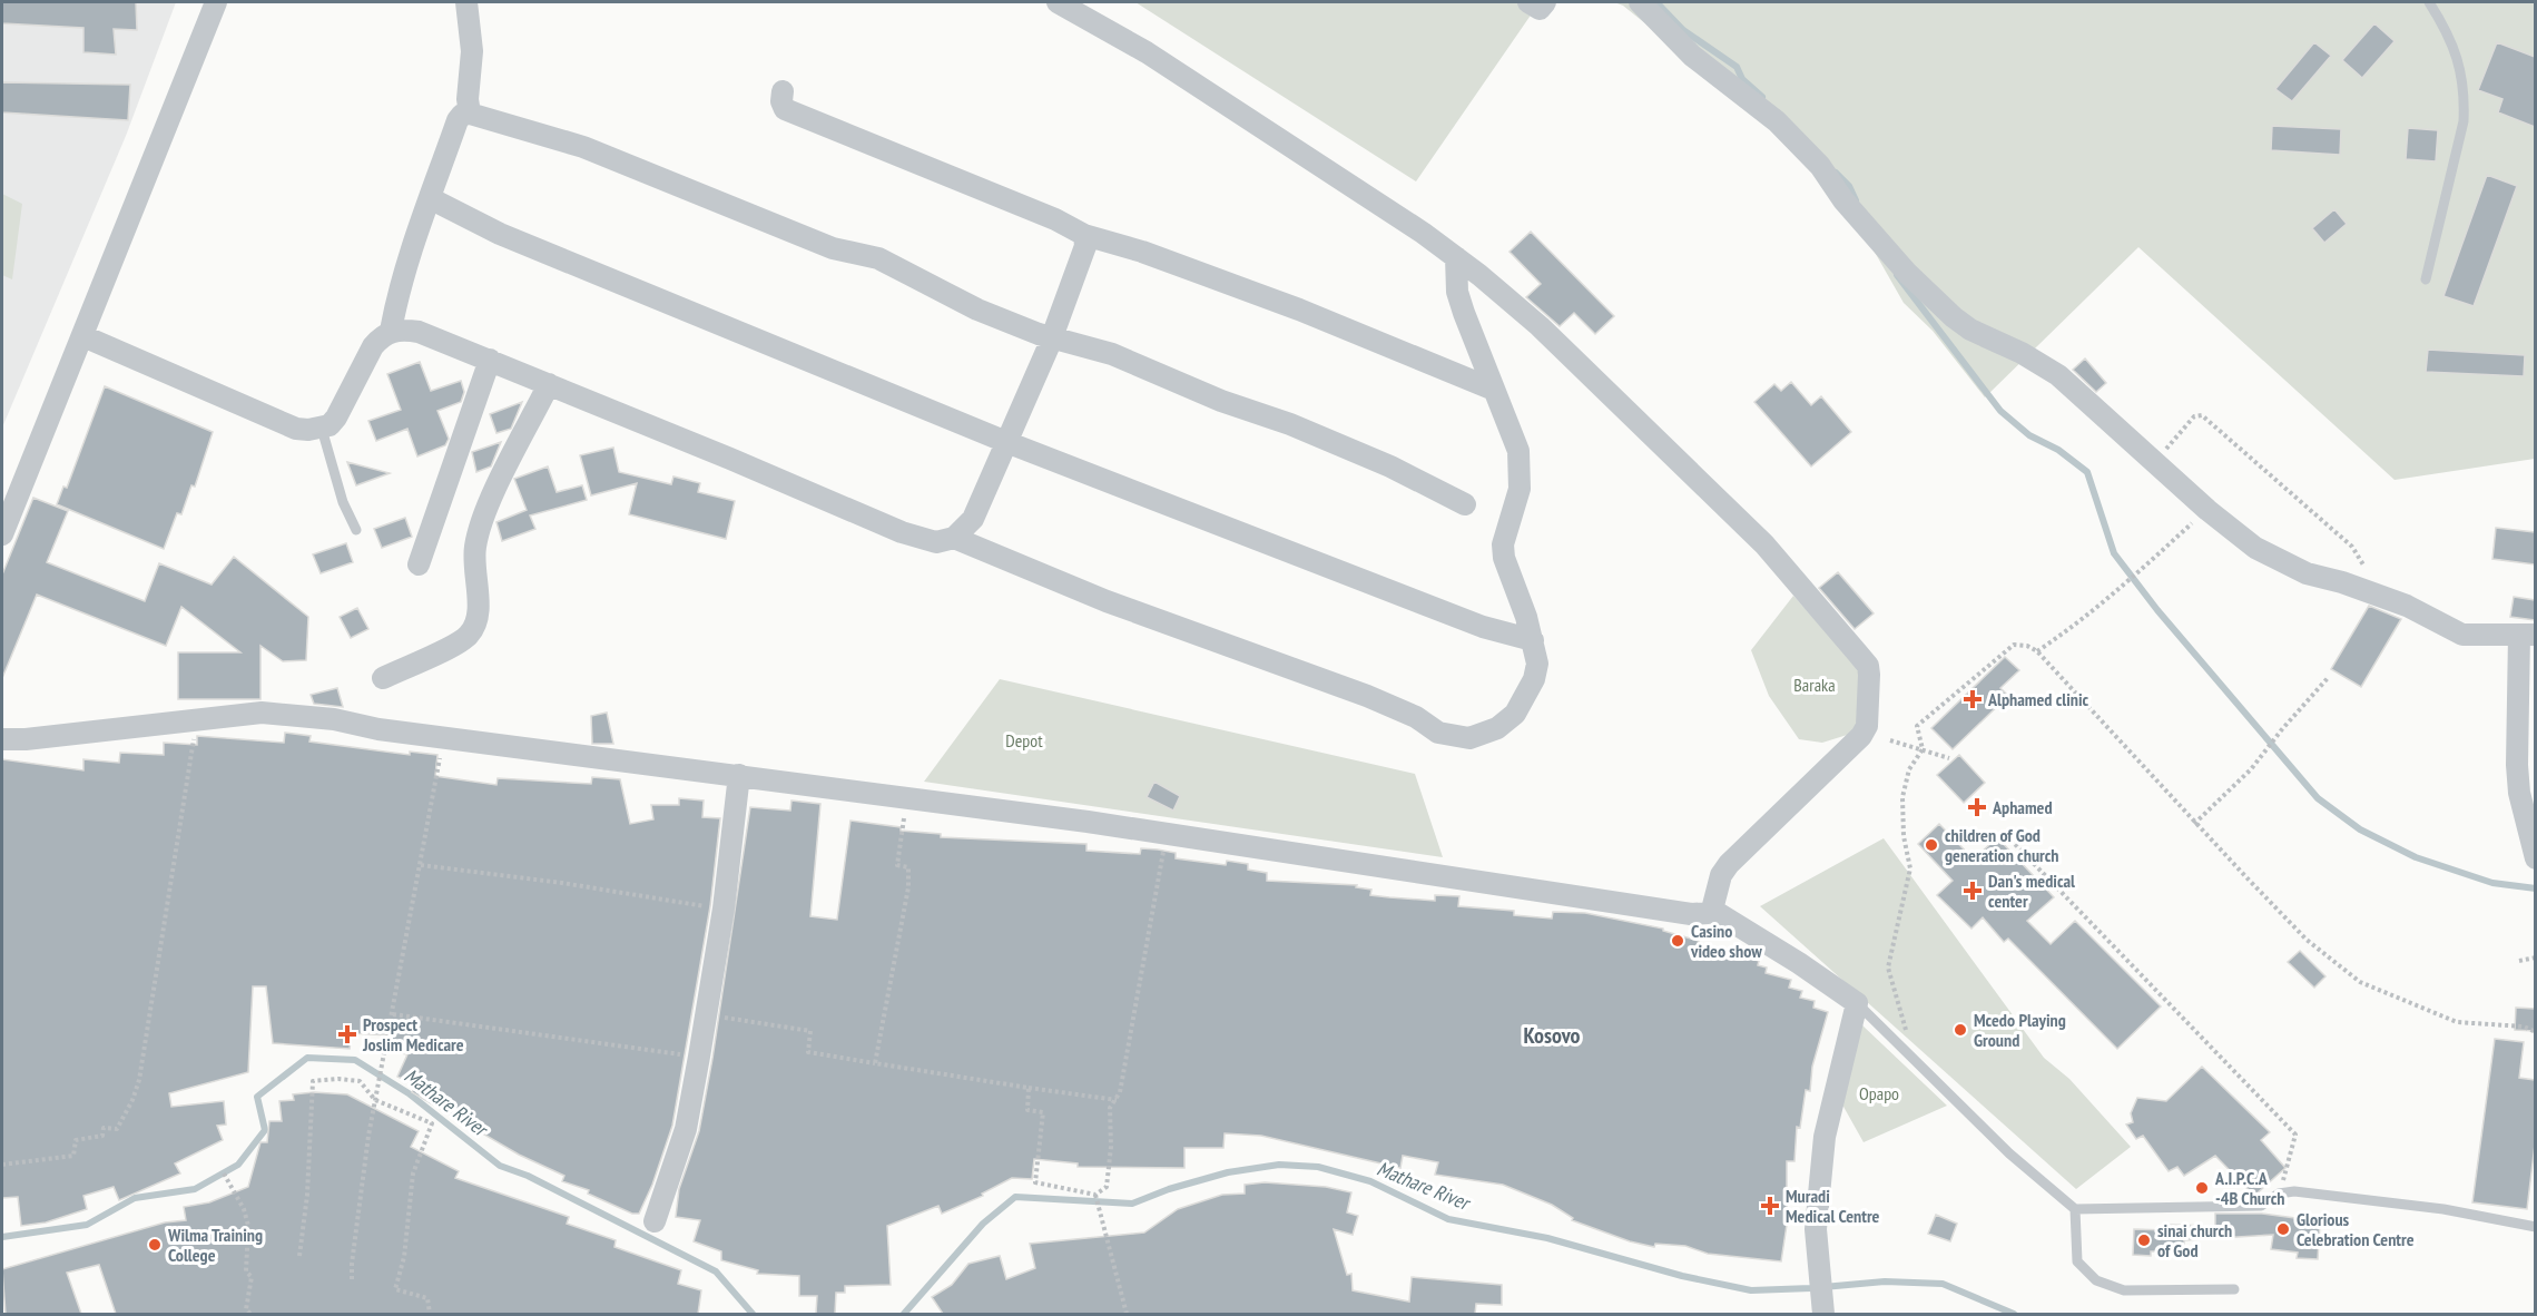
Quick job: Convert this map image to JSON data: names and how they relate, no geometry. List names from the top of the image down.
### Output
{
  "districts": ["Kosovo"],
  "water": ["Mathare River"],
  "parks": ["Baraka", "Depot", "Opapo"],
  "places": {
    "health": [
      "Alphamed clinic",
      "Aphamed",
      "Dan's medical center",
      "Prospect Joslim Medicare",
      "Muradi Medical Centre"
    ],
    "other": [
      "children of God generation church",
      "Casino video show",
      "Mcedo Playing Ground",
      "A.I.P.C.A -4B Church",
      "Glorious Celebration Centre",
      "sinai church of God",
      "Wilma Training College"
    ]
  }
}
